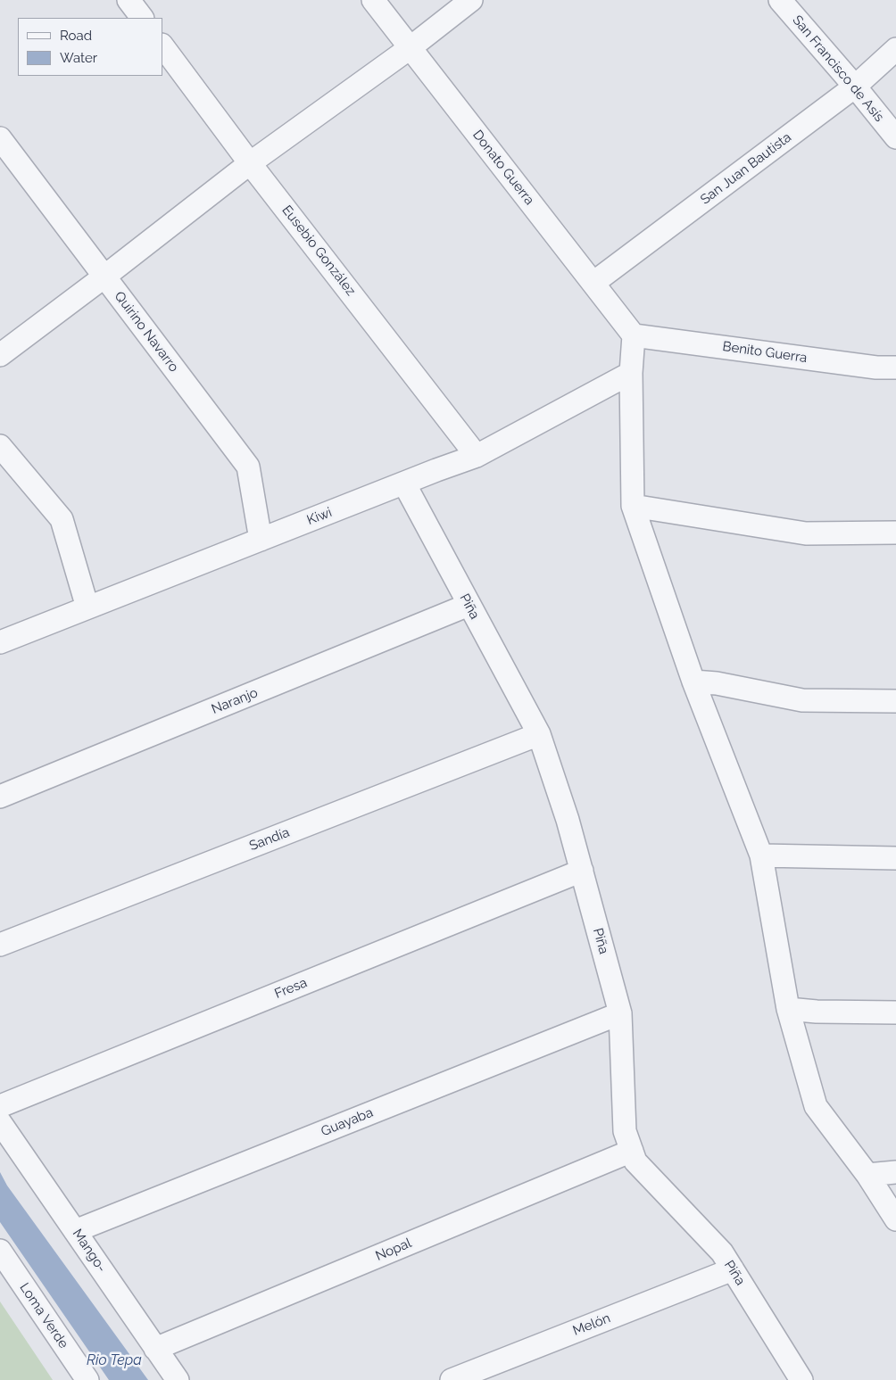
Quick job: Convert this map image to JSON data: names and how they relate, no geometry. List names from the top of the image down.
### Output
{
  "streets": {
    "street": [
      "San Francisco de Asís",
      "Donato Guerra",
      "San Juan Bautista",
      "Eusebio González",
      "Quirino Navarro",
      "Benito Guerra",
      "Kiwi",
      "Piña",
      "Naranjo",
      "Sandía",
      "Fresa",
      "Guayaba",
      "Nopal",
      "Mango-",
      "Loma Verde",
      "Melón"
    ]
  },
  "crossings": [
    ["San Francisco de Asís", "San Juan Bautista"],
    ["Donato Guerra", "San Juan Bautista"],
    ["Donato Guerra", "Benito Guerra"],
    ["Eusebio González", "Kiwi"],
    ["Quirino Navarro", "Kiwi"],
    ["Kiwi", "Piña"],
    ["Piña", "Naranjo"],
    ["Piña", "Sandía"],
    ["Piña", "Fresa"],
    ["Piña", "Guayaba"],
    ["Piña", "Nopal"],
    ["Piña", "Melón"],
    ["Guayaba", "Mango-"],
    ["Nopal", "Mango-"]
  ],
  "water": ["Rio Tepa"],
  "legend": ["Road", "Water"]
}
